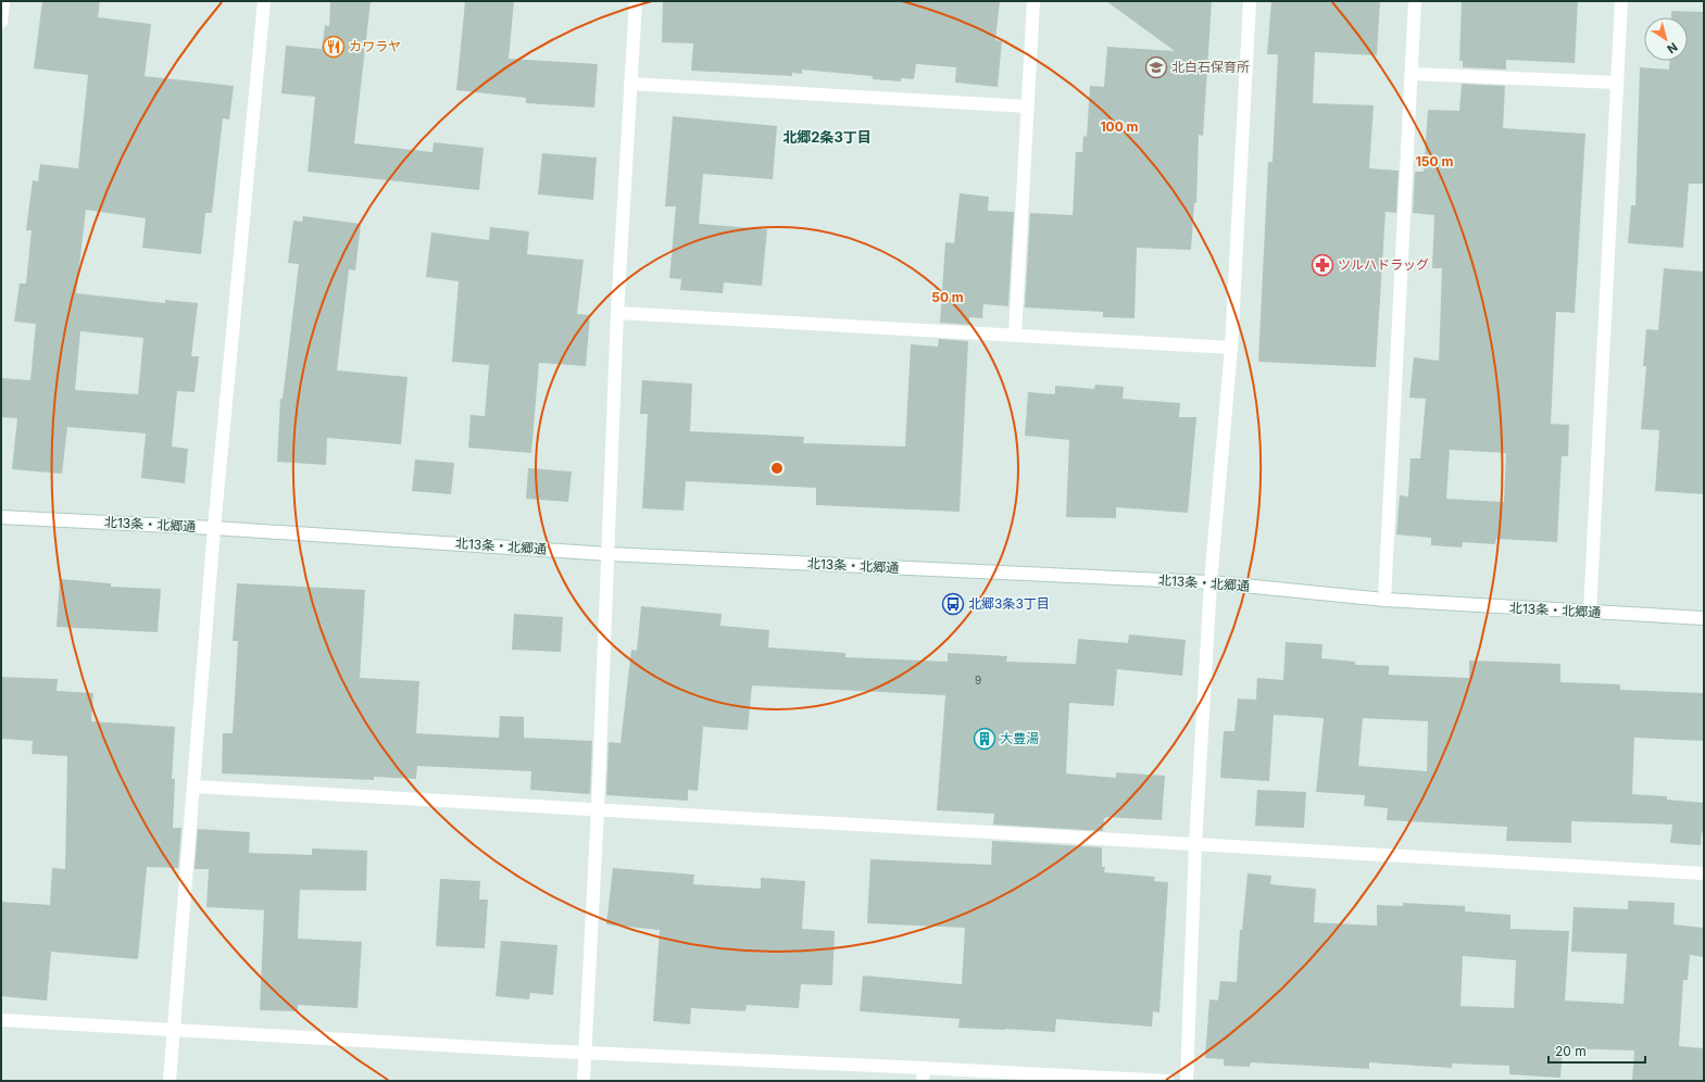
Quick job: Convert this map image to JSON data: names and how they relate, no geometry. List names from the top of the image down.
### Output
{
  "streets": {
    "street": ["北13条・北郷通"]
  },
  "districts": ["北郷2条3丁目"],
  "places": {
    "restaurant": ["カワラヤ"],
    "school or university": ["北白石保育所"],
    "pharmacy": ["ツルハドラッグ"],
    "bus stop": ["北郷3条3丁目"],
    "building": ["大豊湯"]
  },
  "house_numbers": ["9"],
  "scale_bar": "20 m",
  "north": "bottom right",
  "rings": ["100 m", "150 m", "50 m"]
}
